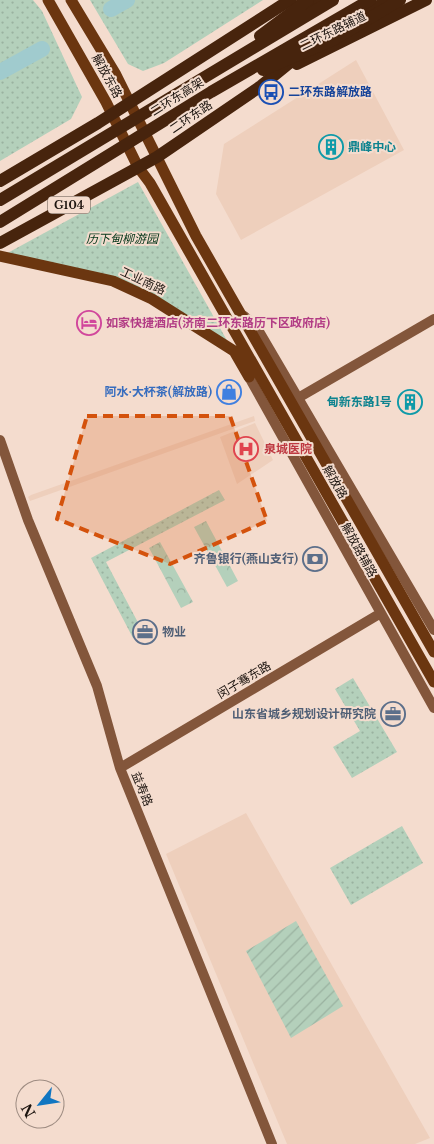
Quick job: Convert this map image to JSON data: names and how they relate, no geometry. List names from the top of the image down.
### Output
{
  "streets": {
    "highway": [
      "二环东路辅道",
      "二环东高架",
      "二环东路",
      "G104"
    ],
    "main road": ["解放东路", "工业南路", "解放路"],
    "street": ["解放路辅路", "闵子骞东路", "益寿路"]
  },
  "crossings": [
    ["二环东路辅道", "二环东路"],
    ["解放东路", "二环东路"],
    ["解放东路", "解放路"],
    ["二环东路", "解放路"],
    ["工业南路", "解放路"],
    ["解放路", "解放路辅路"],
    ["解放路辅路", "闵子骞东路"],
    ["闵子骞东路", "益寿路"]
  ],
  "parks": ["历下甸柳游园"],
  "places": {
    "bus stop": ["二环东路解放路"],
    "building": ["鼎峰中心", "甸新东路1号"],
    "hotel": ["如家快捷酒店(济南二环东路历下区政府店)"],
    "shop": ["阿水·大杯茶(解放路)"],
    "hospital": ["泉城医院"],
    "bank": ["齐鲁银行(燕山支行)"],
    "office": ["物业", "山东省城乡规划设计研究院"]
  },
  "north": "bottom left"
}
